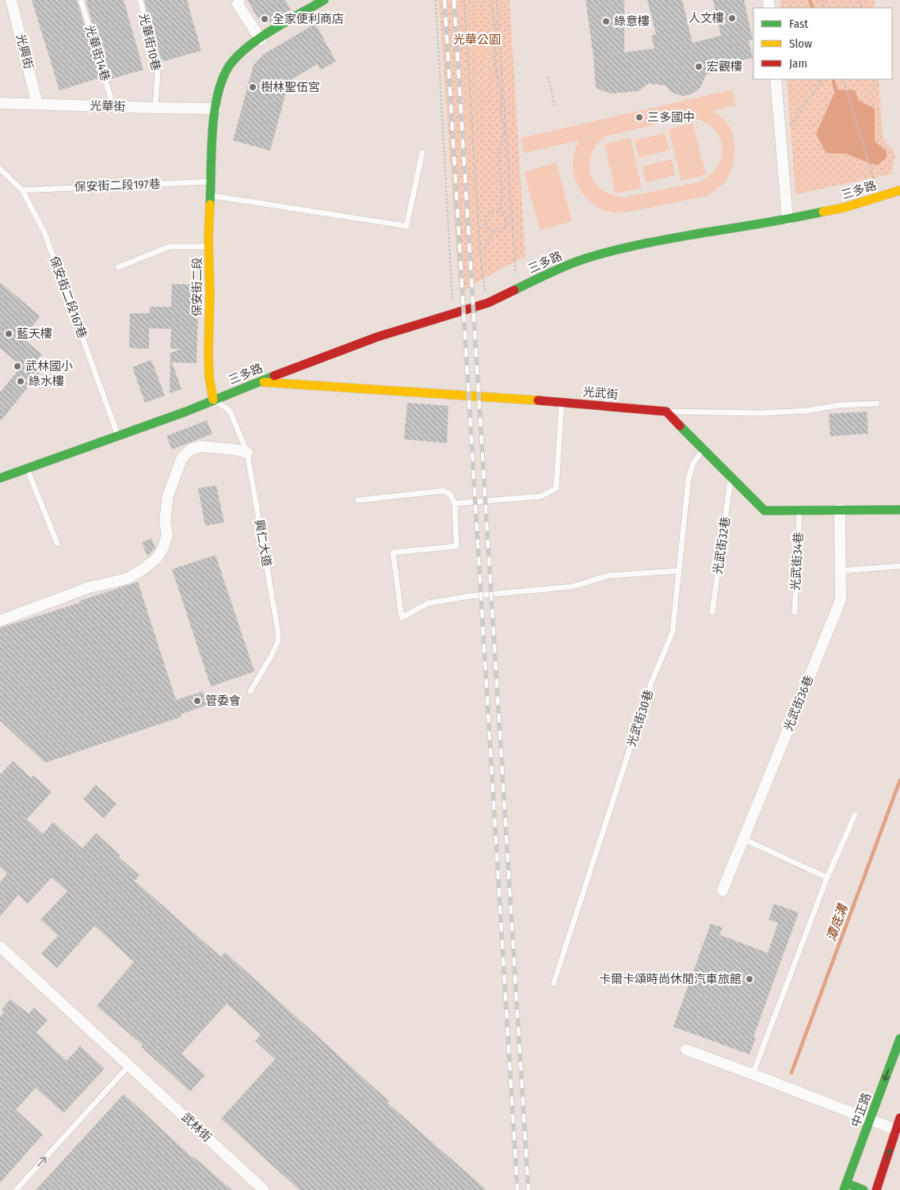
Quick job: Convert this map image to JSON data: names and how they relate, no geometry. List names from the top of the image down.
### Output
{
  "streets": {
    "street": [
      "光興街",
      "光華街",
      "三多路",
      "保安街二段",
      "光武街",
      "光武街36巷",
      "中正路",
      "武林街"
    ],
    "lane": [
      "光華街10巷",
      "光華街14巷",
      "保安街二段197巷",
      "保安街二段167巷",
      "興仁大道",
      "光武街32巷",
      "光武街34巷",
      "光武街30巷"
    ]
  },
  "crossings": [
    ["光華街10巷", "光華街"],
    ["光興街", "光華街"],
    ["光華街14巷", "光華街"],
    ["光華街", "保安街二段"],
    ["保安街二段197巷", "保安街二段"],
    ["保安街二段197巷", "保安街二段167巷"],
    ["三多路", "保安街二段"],
    ["三多路", "光武街"],
    ["三多路", "興仁大道"],
    ["保安街二段", "興仁大道"]
  ],
  "one_way": ["中正路"],
  "water": ["潭底溝"],
  "parks": ["光華公園"],
  "places": [
    "人文樓",
    "全家便利商店",
    "綠意樓",
    "宏觀樓",
    "樹林聖伍宮",
    "三多國中",
    "藍天樓",
    "武林國小",
    "綠水樓",
    "管委會",
    "卡爾卡頌時尚休閒汽車旅館"
  ],
  "legend": ["Fast", "Slow", "Jam"]
}
